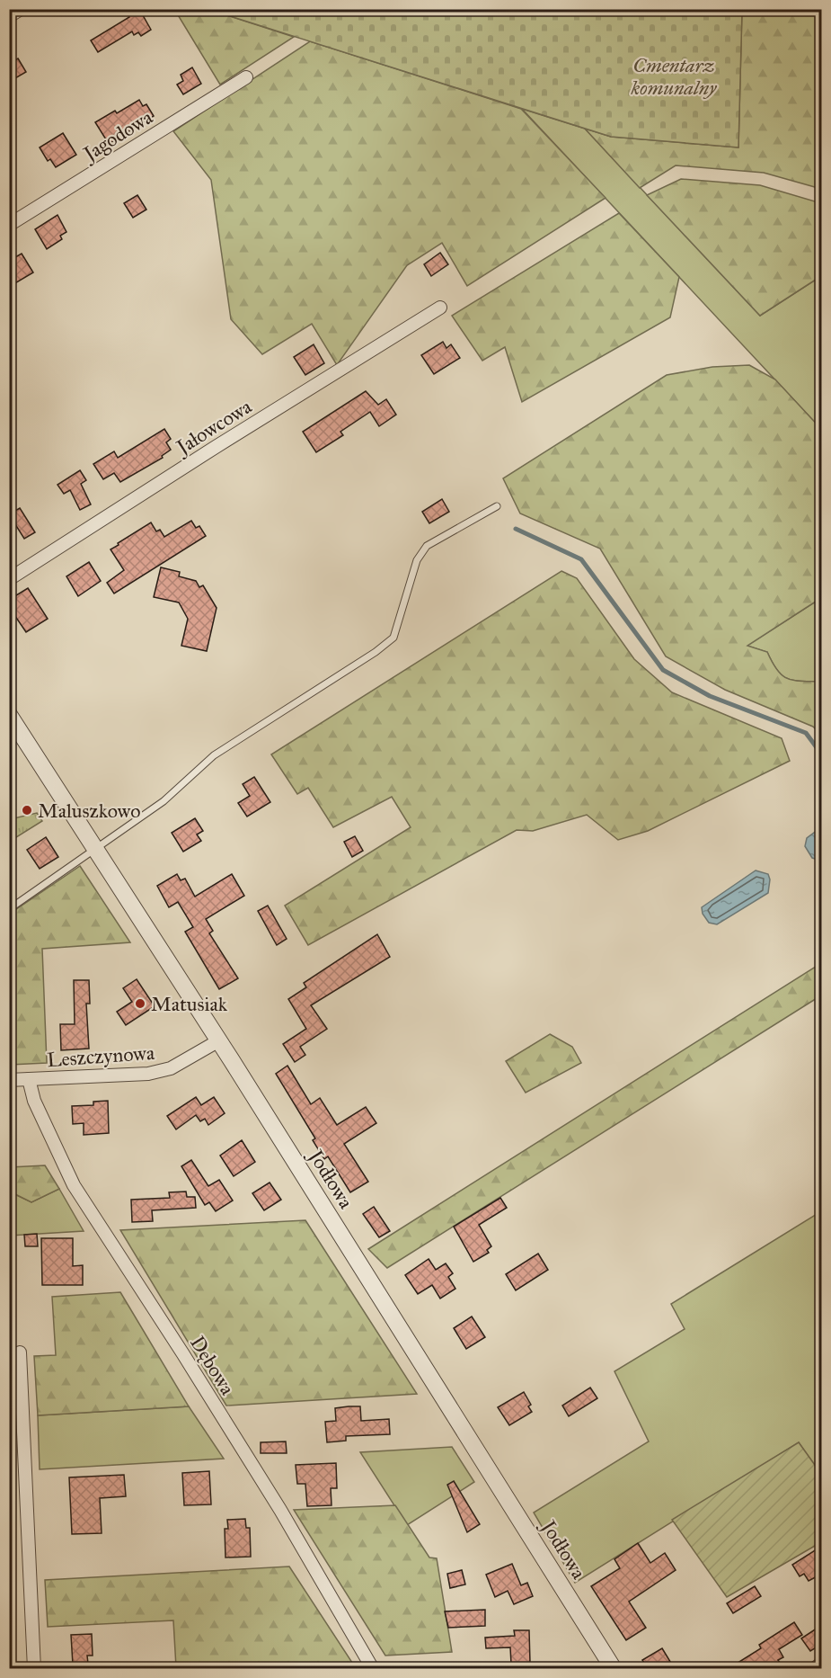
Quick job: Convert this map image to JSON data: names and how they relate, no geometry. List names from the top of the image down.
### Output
{
  "streets": {
    "street": [
      "Jagodowa",
      "Jałowcowa",
      "Leszczynowa",
      "Jodłowa",
      "Dębowa"
    ]
  },
  "crossings": [
    ["Leszczynowa", "Jodłowa"],
    ["Leszczynowa", "Dębowa"]
  ],
  "parks": ["Cmentarz komunalny"],
  "places": ["Maluszkowo", "Matusiak"]
}
